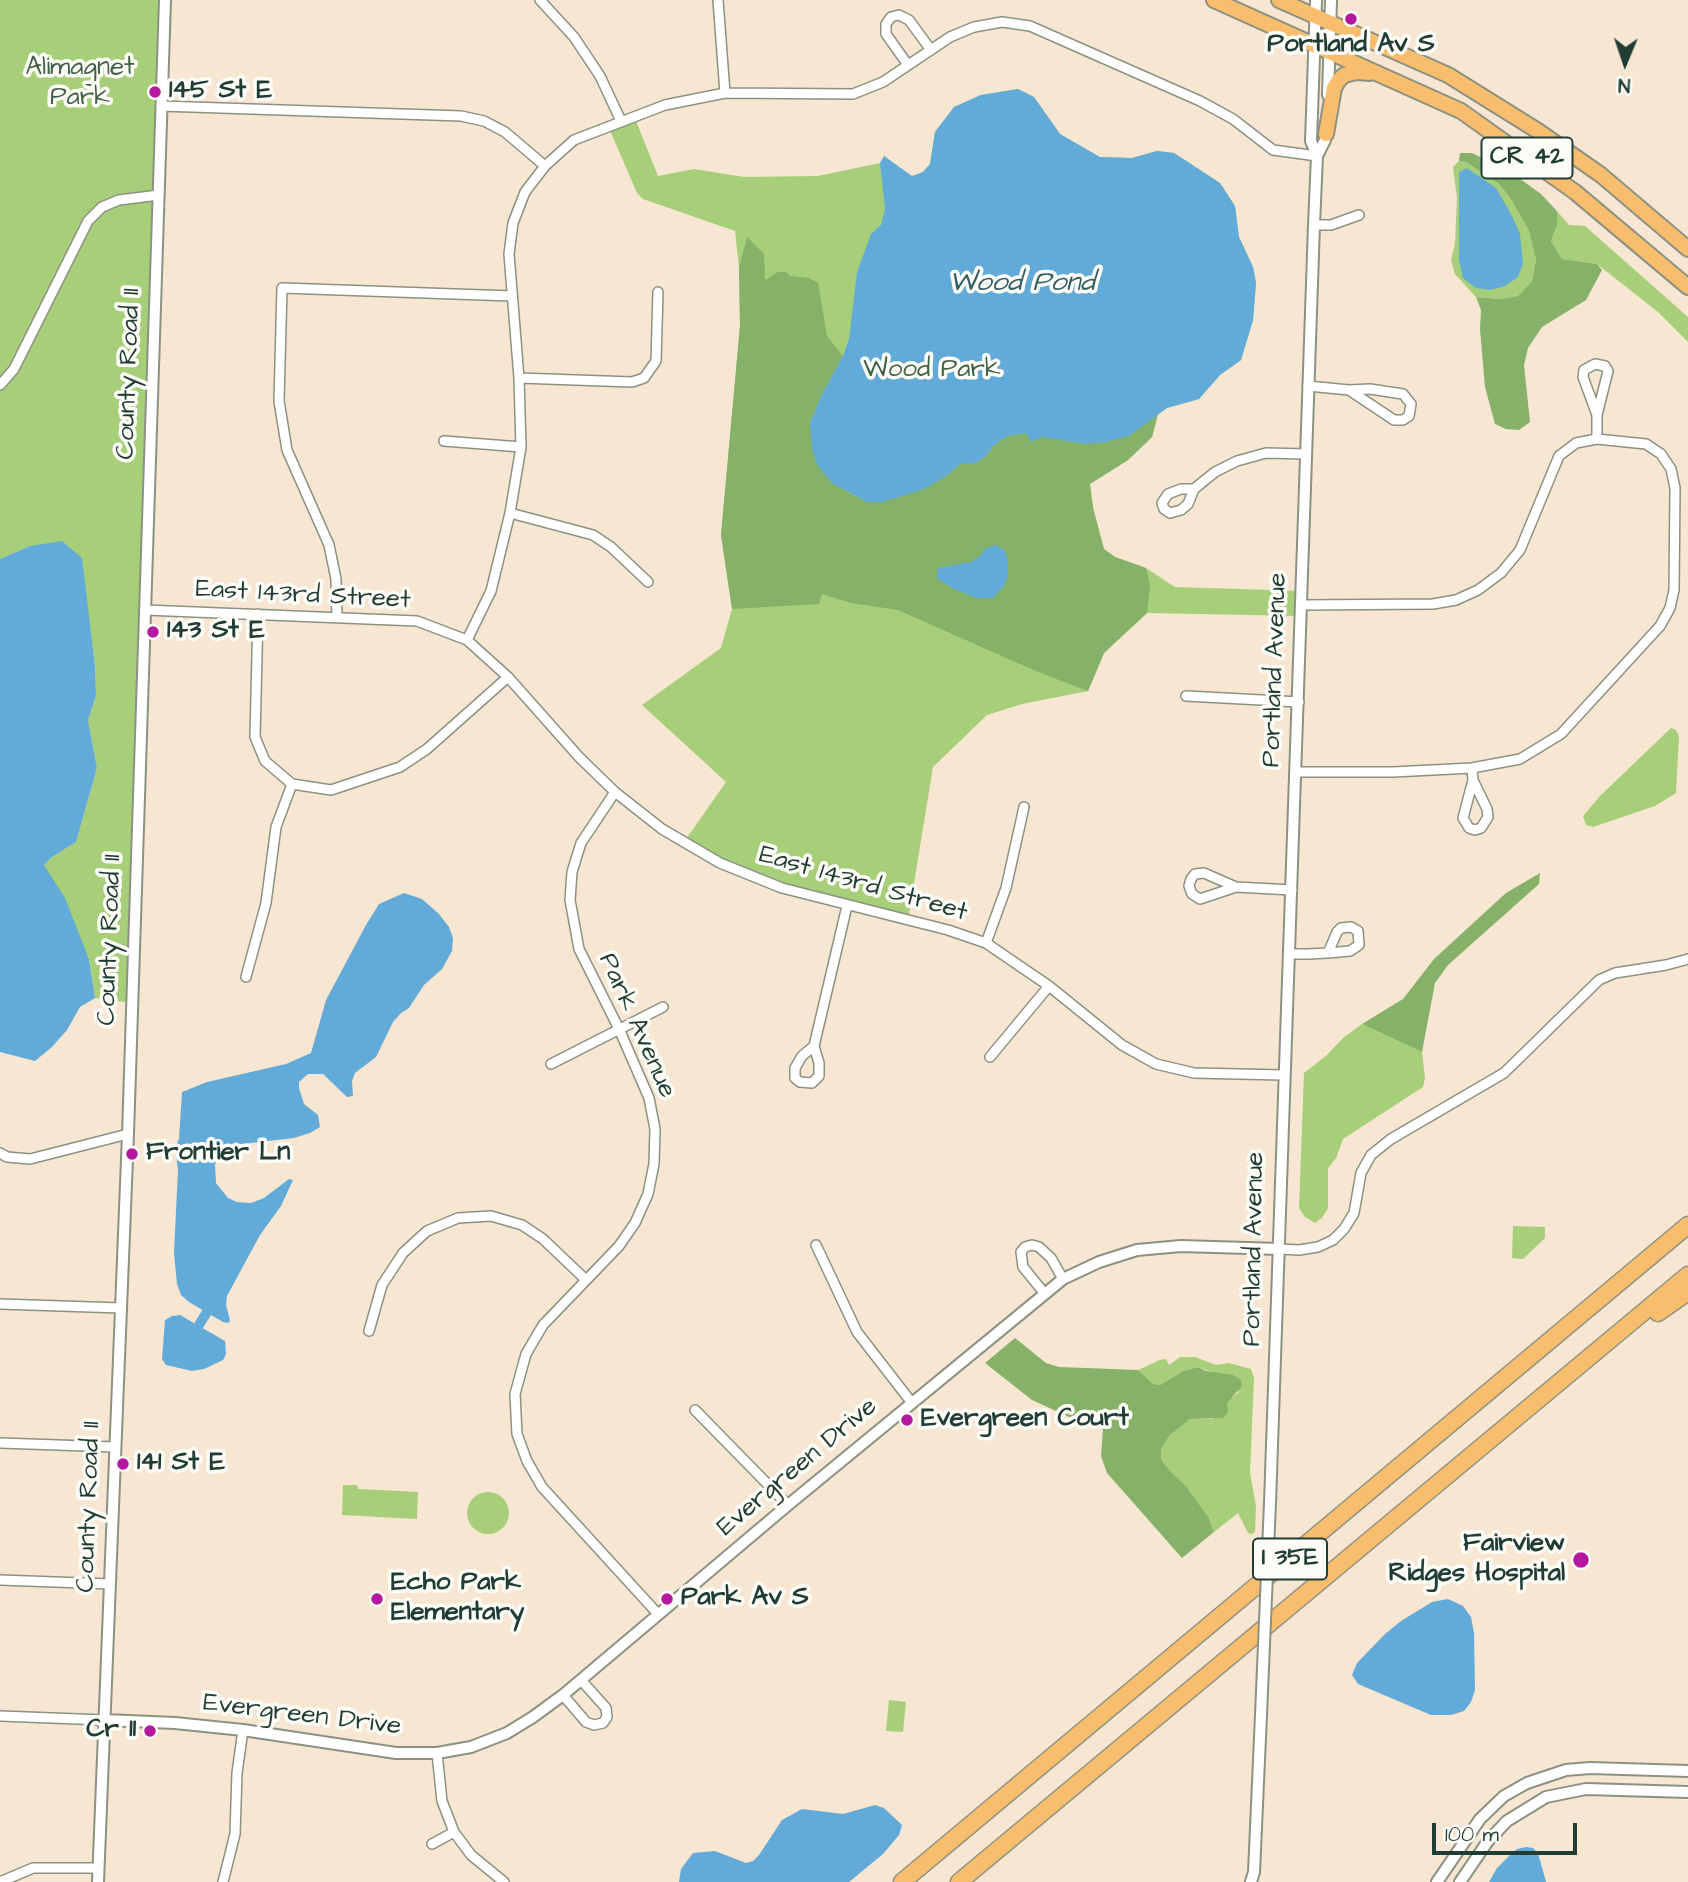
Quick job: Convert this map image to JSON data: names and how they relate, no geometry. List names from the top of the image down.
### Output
{
  "streets": {
    "highway": ["CR 42", "I 35E"],
    "street": [
      "County Road 11",
      "East 143rd Street",
      "Portland Avenue",
      "Park Avenue",
      "Evergreen Drive"
    ]
  },
  "crossings": [
    ["CR 42", "Portland Avenue"],
    ["County Road 11", "East 143rd Street"],
    ["County Road 11", "Evergreen Drive"],
    ["East 143rd Street", "Portland Avenue"],
    ["East 143rd Street", "Park Avenue"],
    ["Portland Avenue", "Evergreen Drive"],
    ["Park Avenue", "Evergreen Drive"]
  ],
  "water": ["Wood Pond"],
  "parks": ["Alimagnet Park", "Wood Park"],
  "places": [
    "Portland Av S",
    "145 St E",
    "143 St E",
    "Frontier Ln",
    "Evergreen Court",
    "141 St E",
    "Fairview Ridges Hospital",
    "Echo Park Elementary",
    "Park Av S",
    "Cr 11"
  ],
  "scale_bar": "100 m",
  "north": "bottom"
}
